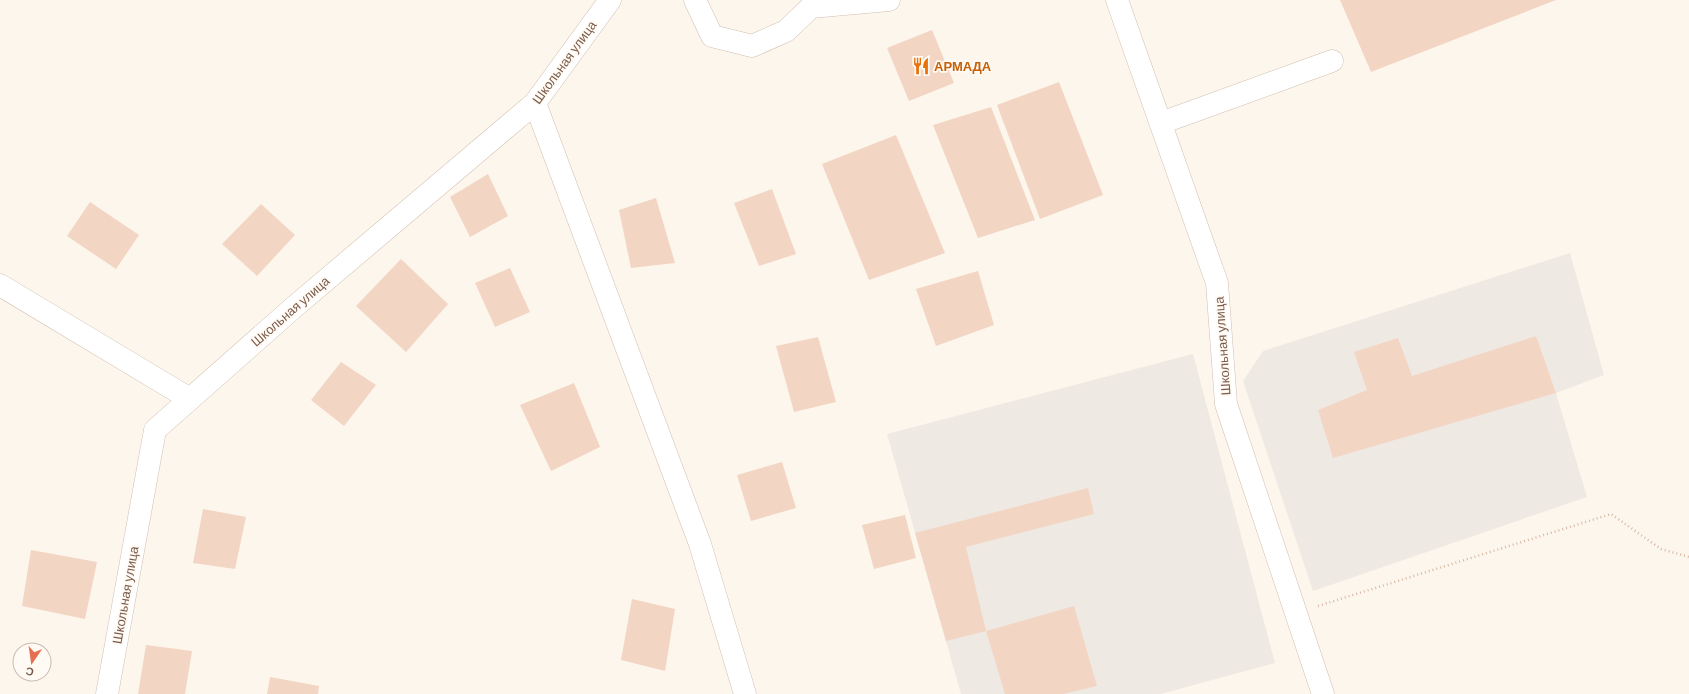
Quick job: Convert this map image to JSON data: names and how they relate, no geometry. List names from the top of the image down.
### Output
{
  "streets": {
    "street": ["Школьная улица"]
  },
  "places": {
    "restaurant": ["АРМАДА"]
  },
  "north": "bottom"
}
